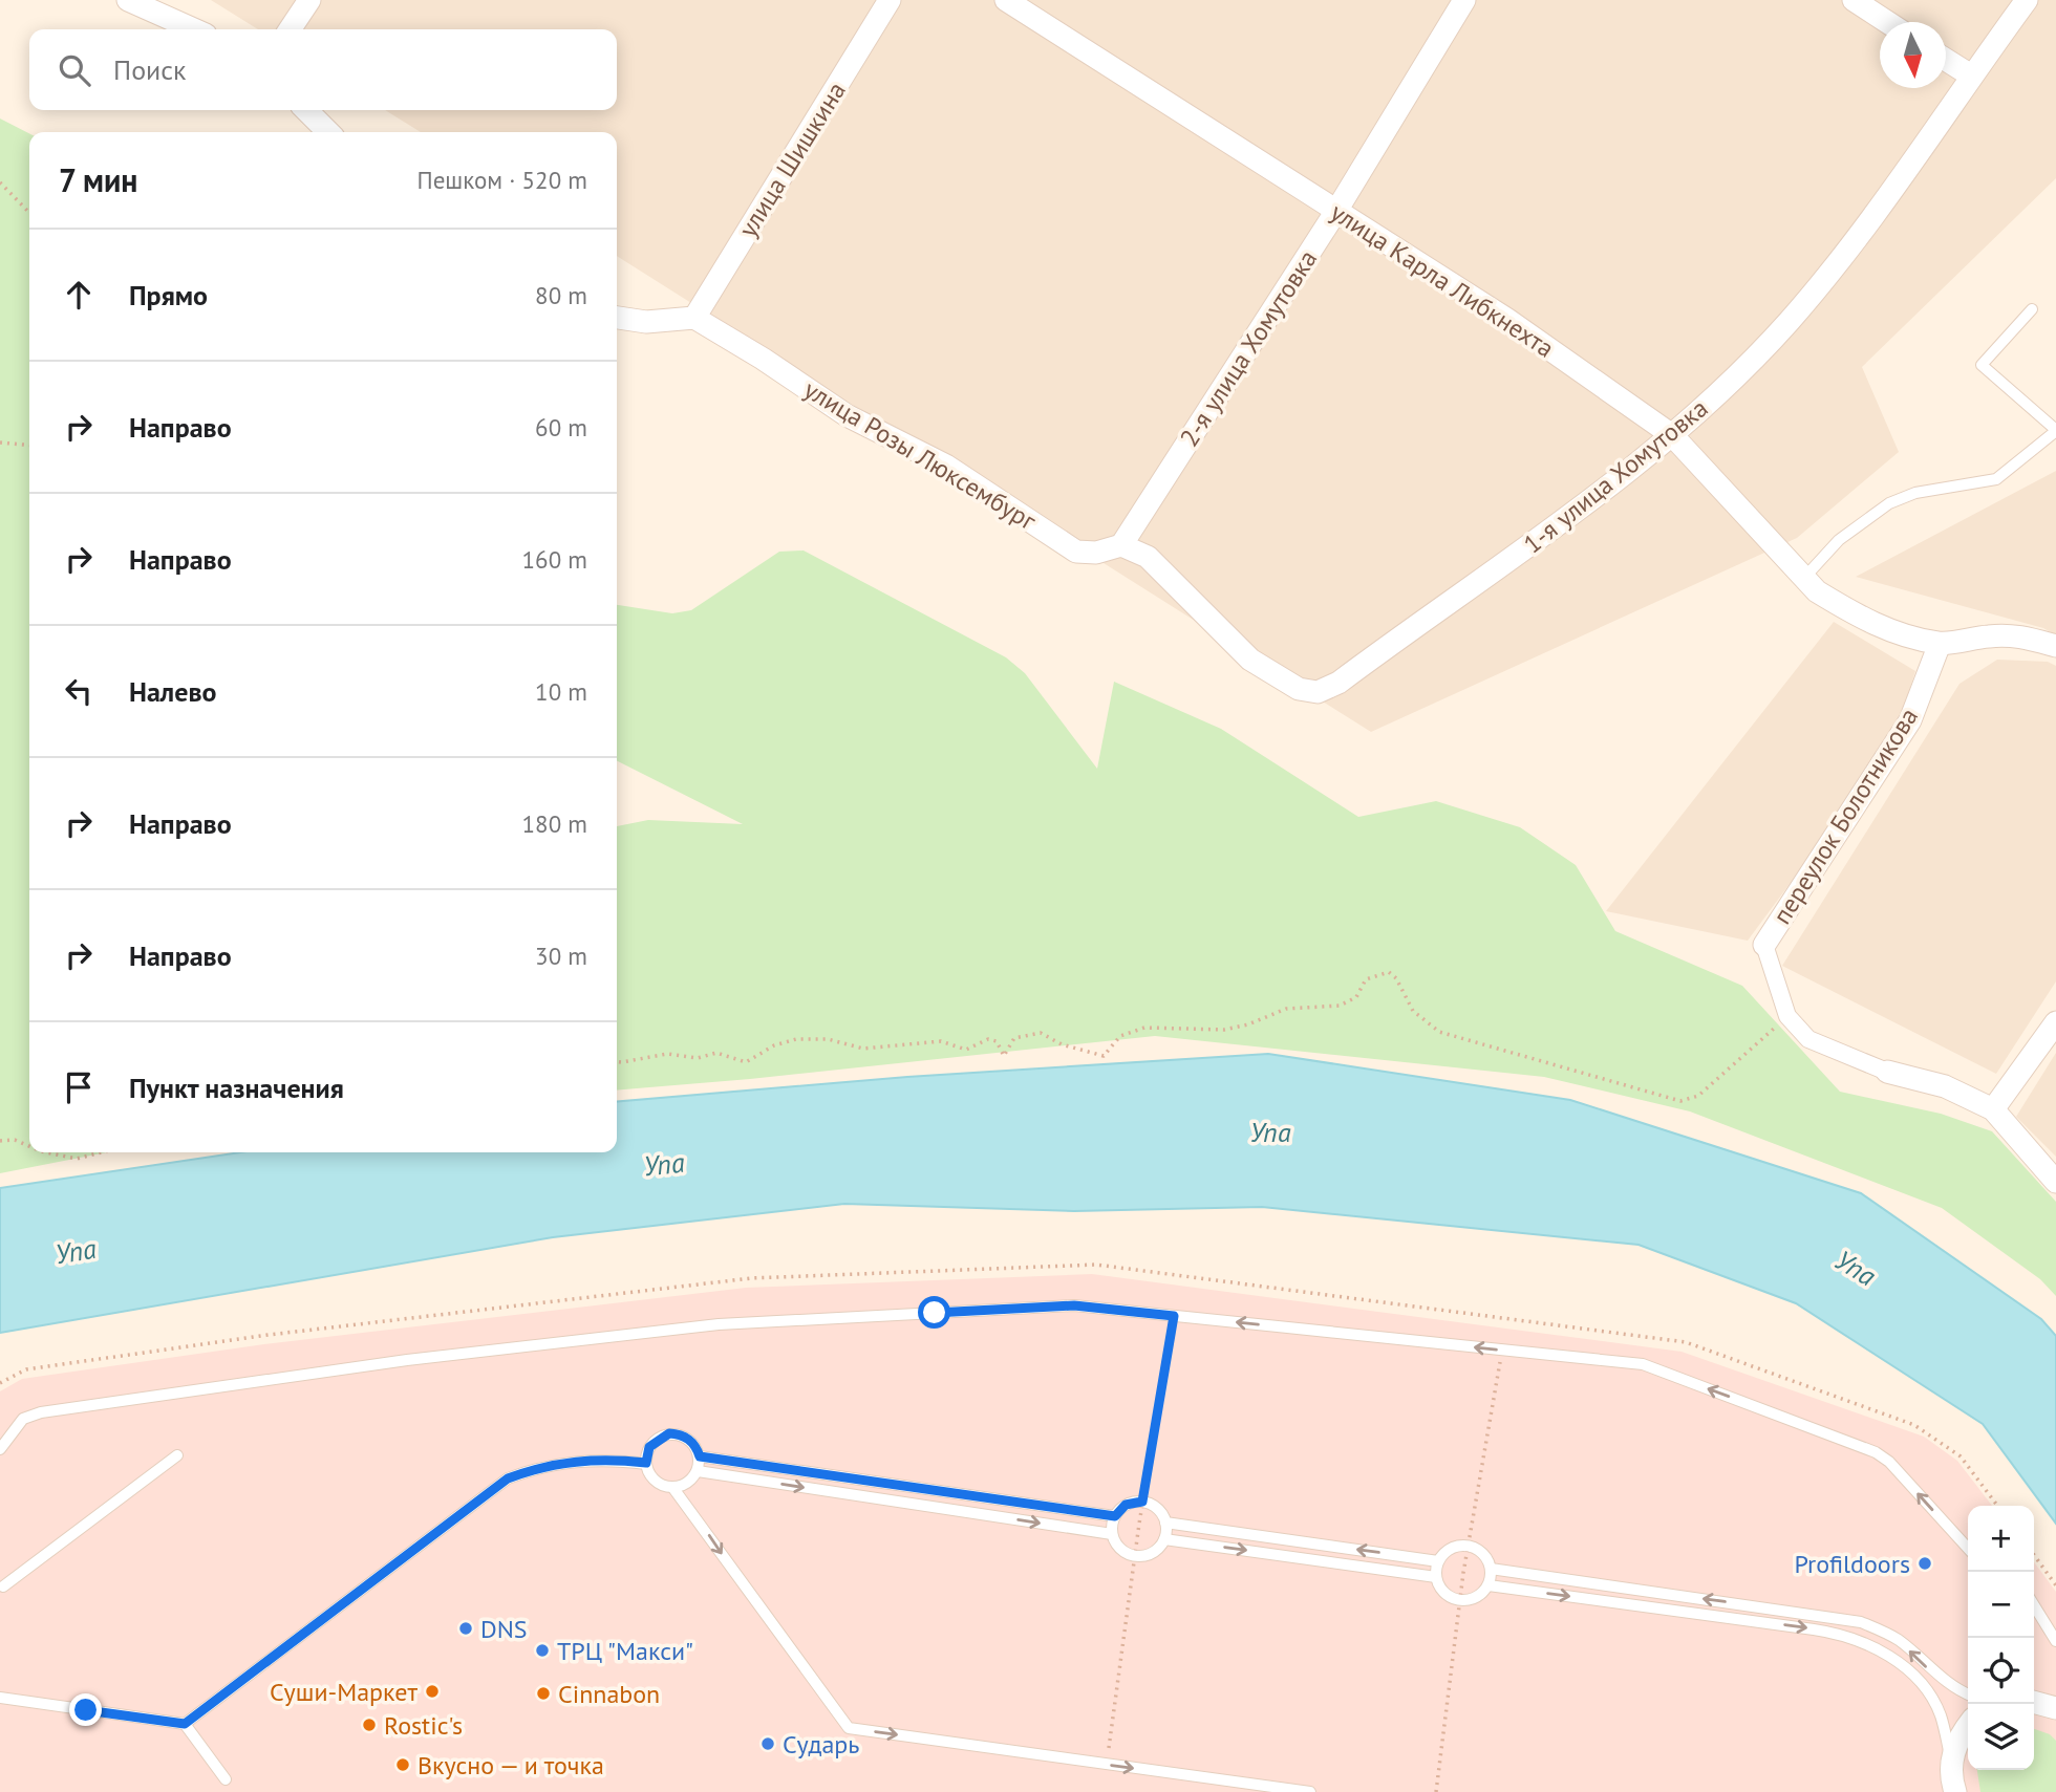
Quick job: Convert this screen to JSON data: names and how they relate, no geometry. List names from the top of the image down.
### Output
{
  "streets": {
    "street": [
      "улица Шишкина",
      "улица Карла Либкнехта",
      "2-я улица Хомутовка",
      "улица Розы Люксембург",
      "1-я улица Хомутовка",
      "переулок Болотникова"
    ]
  },
  "crossings": [
    ["улица Шишкина", "улица Розы Люксембург"],
    ["улица Карла Либкнехта", "2-я улица Хомутовка"],
    ["улица Карла Либкнехта", "1-я улица Хомутовка"],
    ["улица Карла Либкнехта", "переулок Болотникова"],
    ["2-я улица Хомутовка", "улица Розы Люксембург"],
    ["2-я улица Хомутовка", "1-я улица Хомутовка"],
    ["улица Розы Люксембург", "1-я улица Хомутовка"]
  ],
  "water": ["Упа"],
  "places": [
    "Profildoors",
    "DNS",
    "ТРЦ \"Макси\"",
    "Суши-Маркет",
    "Cinnabon",
    "Rostic's",
    "Сударь",
    "Вкусно — и точка"
  ],
  "north": "bottom",
  "page": {
    "search": "Поиск",
    "heading": ["7 мин", "Пешком · 520 m"],
    "list": [
      ["Прямо", "80 m"],
      ["Направо", "60 m"],
      ["Направо", "160 m"],
      ["Налево", "10 m"],
      ["Направо", "180 m"],
      ["Направо", "30 m"],
      "Пункт назначения"
    ],
    "map_buttons": ["+", "−"]
  }
}
